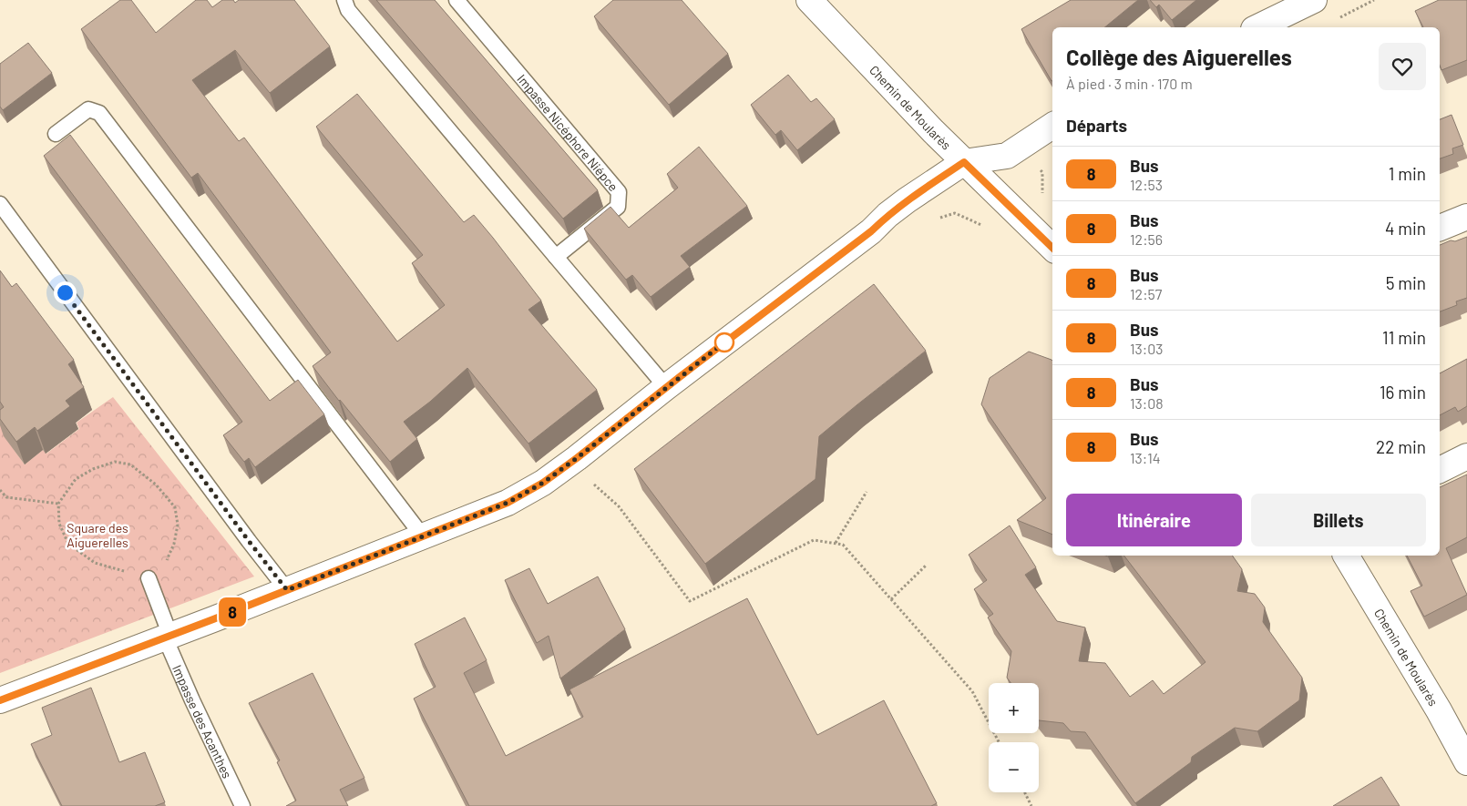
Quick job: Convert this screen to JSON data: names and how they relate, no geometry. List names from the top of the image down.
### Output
{
  "streets": {
    "street": ["Chemin de Moularès"],
    "lane": ["Impasse Nicéphore Niépce", "Impasse des Acanthes"]
  },
  "parks": ["Square des Aiguerelles"],
  "lines": ["bus line 8"],
  "page": {
    "on_map": "8",
    "heading": [
      ["Collège des Aiguerelles", "À pied · 3 min · 170 m"],
      "Départs"
    ],
    "list": [
      {
        "mark": "8",
        "name": "Bus",
        "note": "12:53",
        "value": "1 min"
      },
      {
        "mark": "8",
        "name": "Bus",
        "note": "12:56",
        "value": "4 min"
      },
      {
        "mark": "8",
        "name": "Bus",
        "note": "12:57",
        "value": "5 min"
      },
      {
        "mark": "8",
        "name": "Bus",
        "note": "13:03",
        "value": "11 min"
      },
      {
        "mark": "8",
        "name": "Bus",
        "note": "13:08",
        "value": "16 min"
      },
      {
        "mark": "8",
        "name": "Bus",
        "note": "13:14",
        "value": "22 min"
      }
    ],
    "buttons": ["Itinéraire", "Billets"],
    "map_buttons": ["+", "−"]
  }
}
